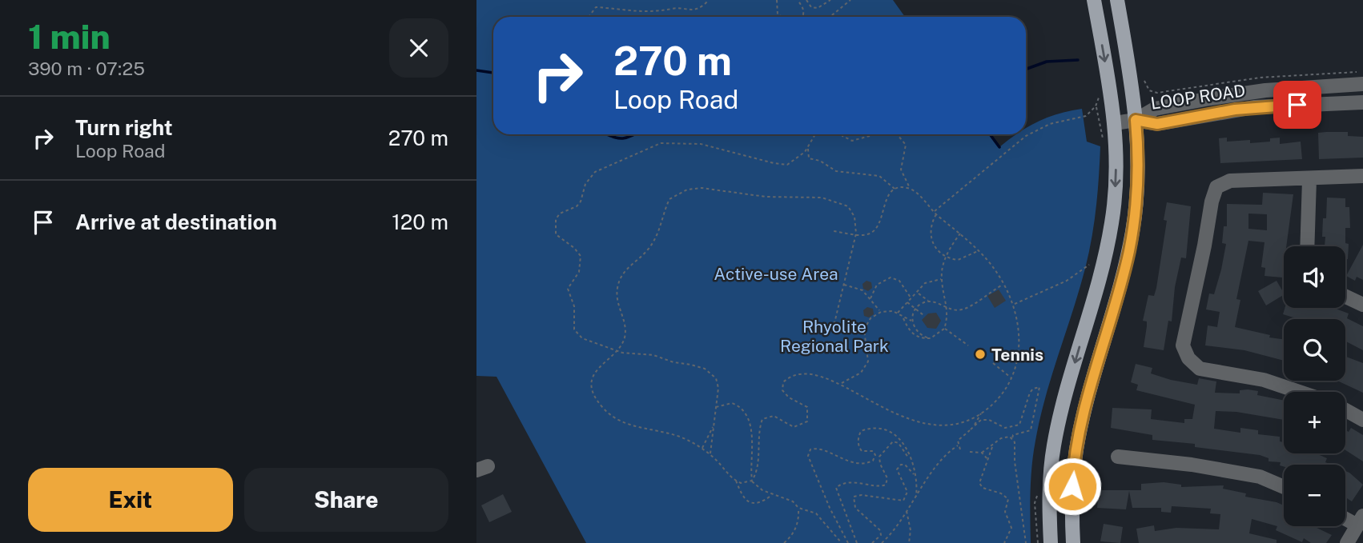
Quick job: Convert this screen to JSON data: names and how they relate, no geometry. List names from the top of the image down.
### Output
{
  "streets": {
    "street": ["LOOP ROAD"]
  },
  "parks": ["Active-use Area", "Rhyolite Regional Park"],
  "places": ["Tennis"],
  "page": {
    "heading": ["1 min", "390 m · 07:25"],
    "turn": ["270 m", "Loop Road"],
    "list": [
      {
        "name": "Turn right",
        "note": "Loop Road",
        "value": "270 m"
      },
      {
        "name": "Arrive at destination",
        "value": "120 m"
      }
    ],
    "map_buttons": ["+", "−"],
    "buttons": ["Exit", "Share"]
  }
}
